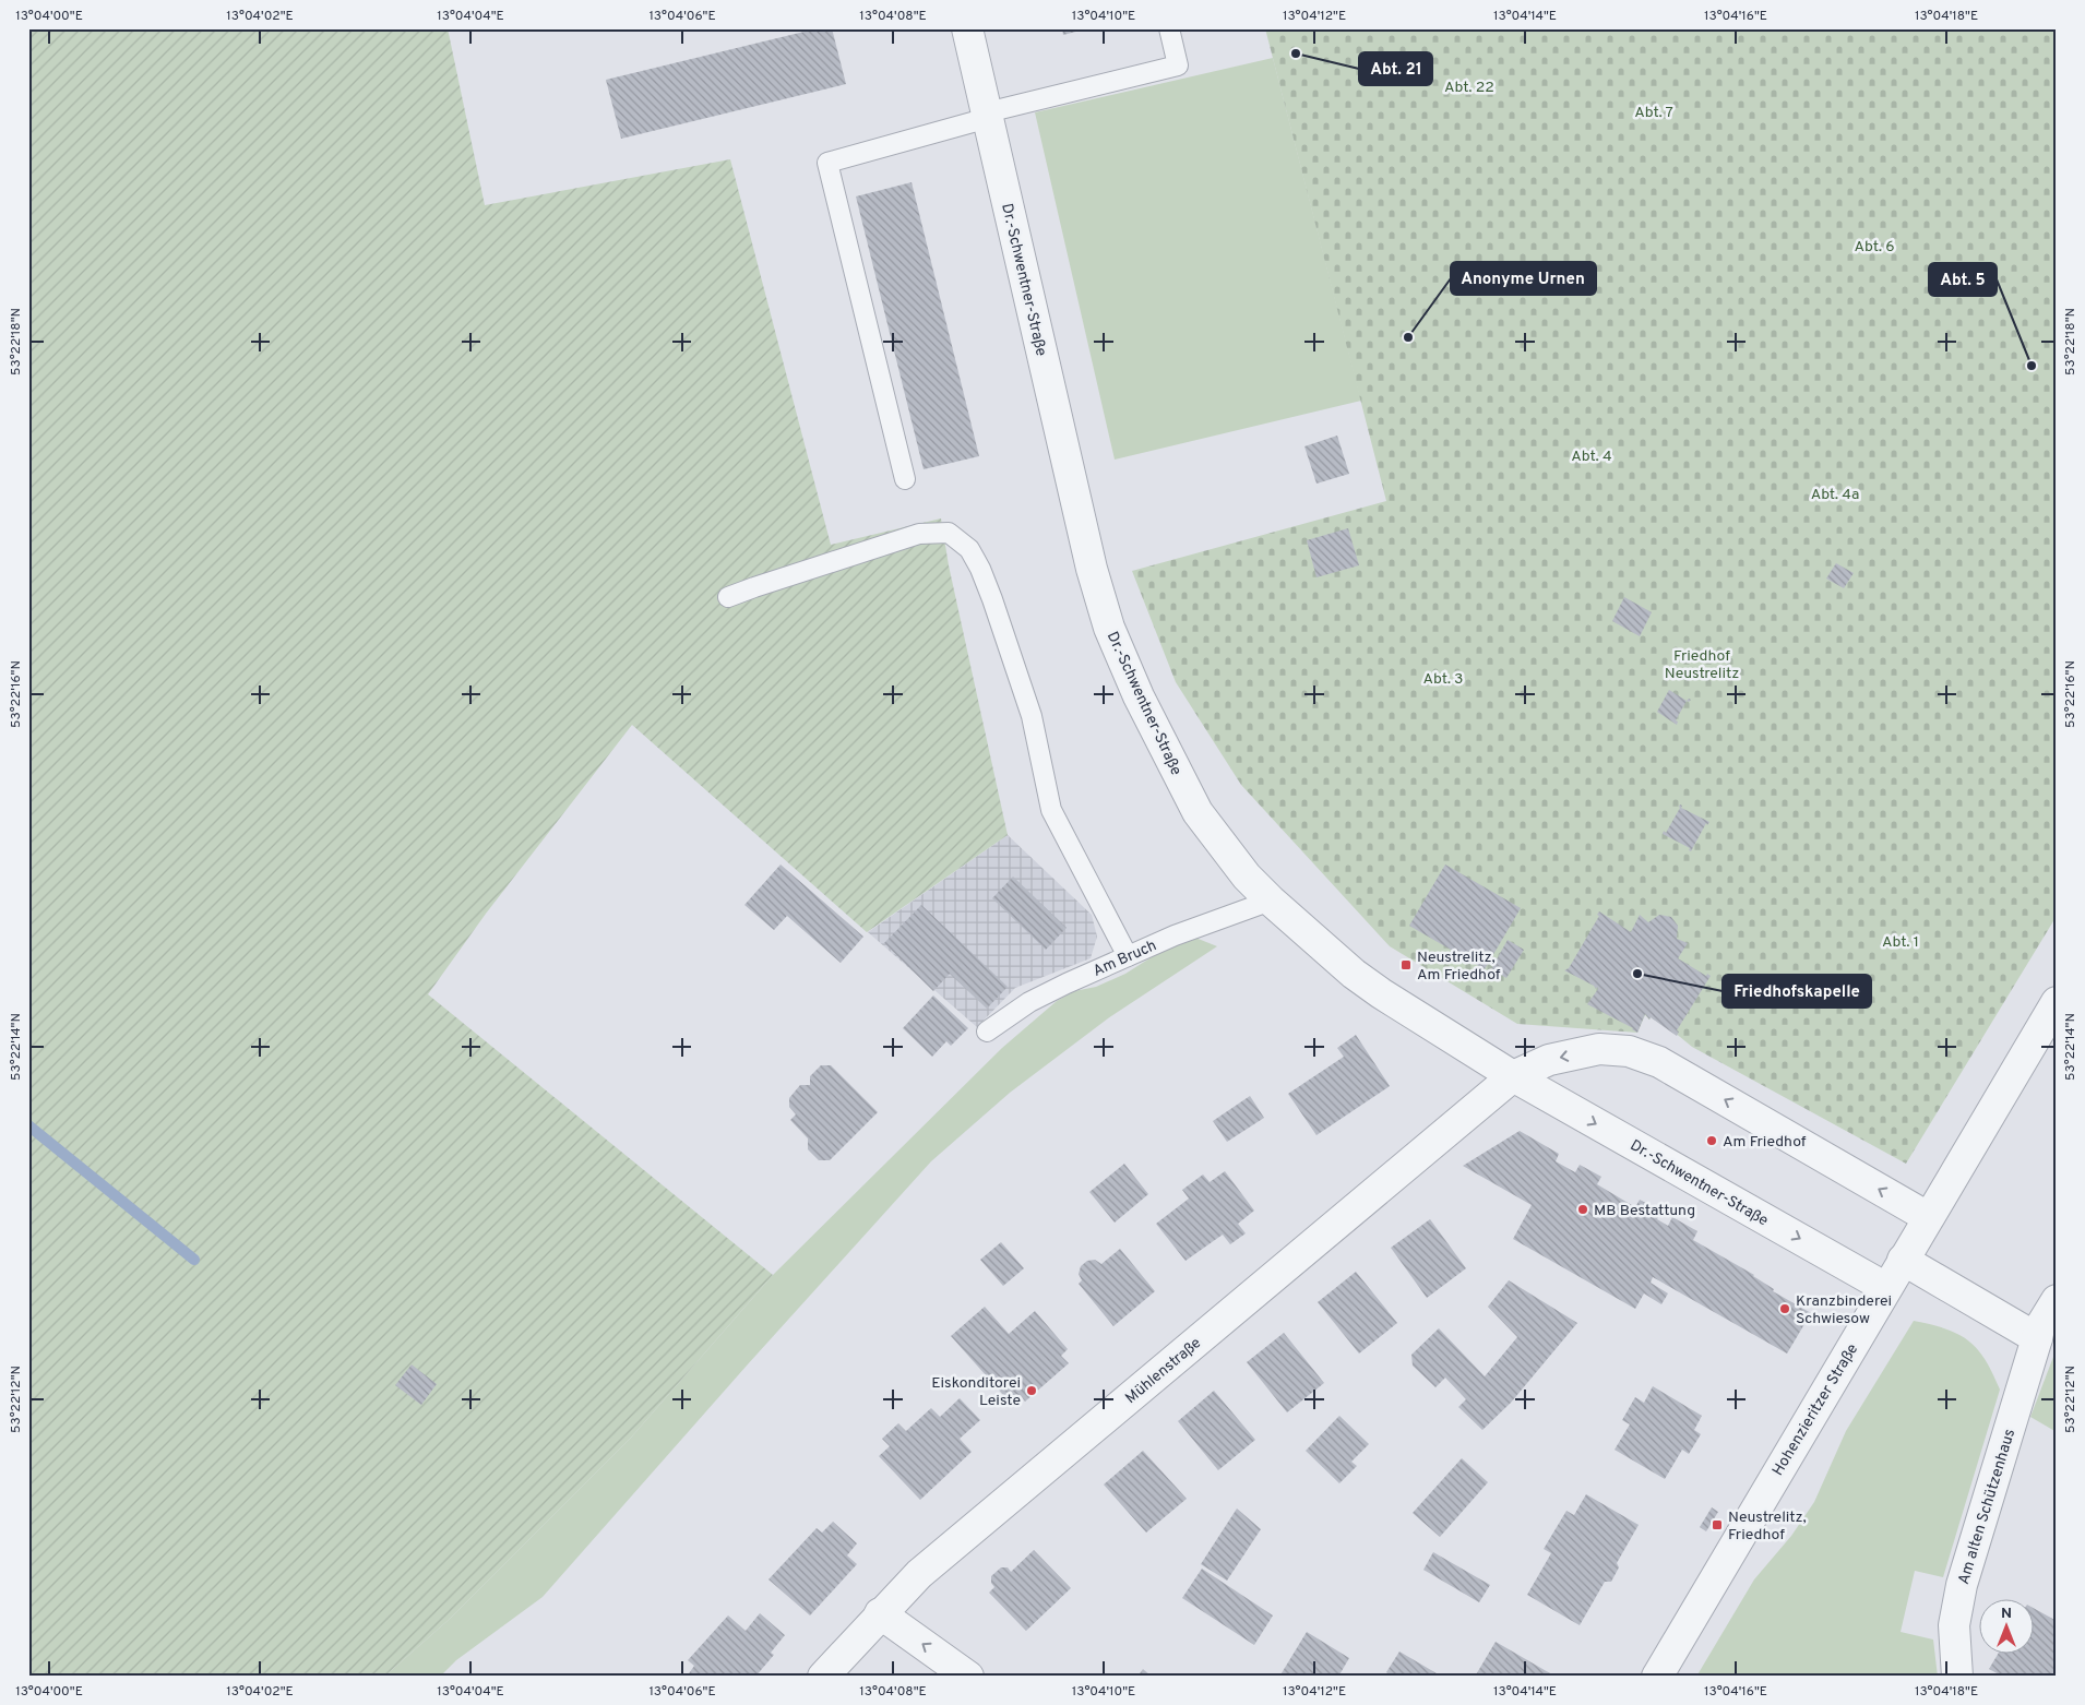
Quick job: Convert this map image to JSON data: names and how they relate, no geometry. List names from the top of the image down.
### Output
{
  "streets": {
    "street": [
      "Dr.-Schwentner-Straße",
      "Mühlenstraße",
      "Hohenzieritzer Straße",
      "Am alten Schützenhaus"
    ],
    "lane": ["Am Bruch"]
  },
  "crossings": [
    ["Dr.-Schwentner-Straße", "Am Bruch"],
    ["Dr.-Schwentner-Straße", "Mühlenstraße"],
    ["Dr.-Schwentner-Straße", "Hohenzieritzer Straße"]
  ],
  "parks": [
    "Abt. 22",
    "Abt. 7",
    "Abt. 6",
    "Abt. 4",
    "Abt. 4a",
    "Friedhof Neustrelitz",
    "Abt. 3",
    "Abt. 1"
  ],
  "places": {
    "other": [
      "Abt. 21",
      "Anonyme Urnen",
      "Abt. 5",
      "Friedhofskapelle",
      "Am Friedhof",
      "MB Bestattung",
      "Kranzbinderei Schwiesow",
      "Eiskonditorei Leiste"
    ],
    "transit": ["Neustrelitz, Am Friedhof", "Neustrelitz, Friedhof"]
  },
  "north": "top",
  "coordinates": [
    "13°04'00\"E",
    "13°04'02\"E",
    "13°04'04\"E",
    "13°04'06\"E",
    "13°04'08\"E",
    "13°04'10\"E",
    "13°04'12\"E",
    "13°04'14\"E",
    "13°04'16\"E",
    "13°04'18\"E",
    "53°22'18\"N",
    "53°22'16\"N",
    "53°22'14\"N",
    "53°22'12\"N"
  ]
}
